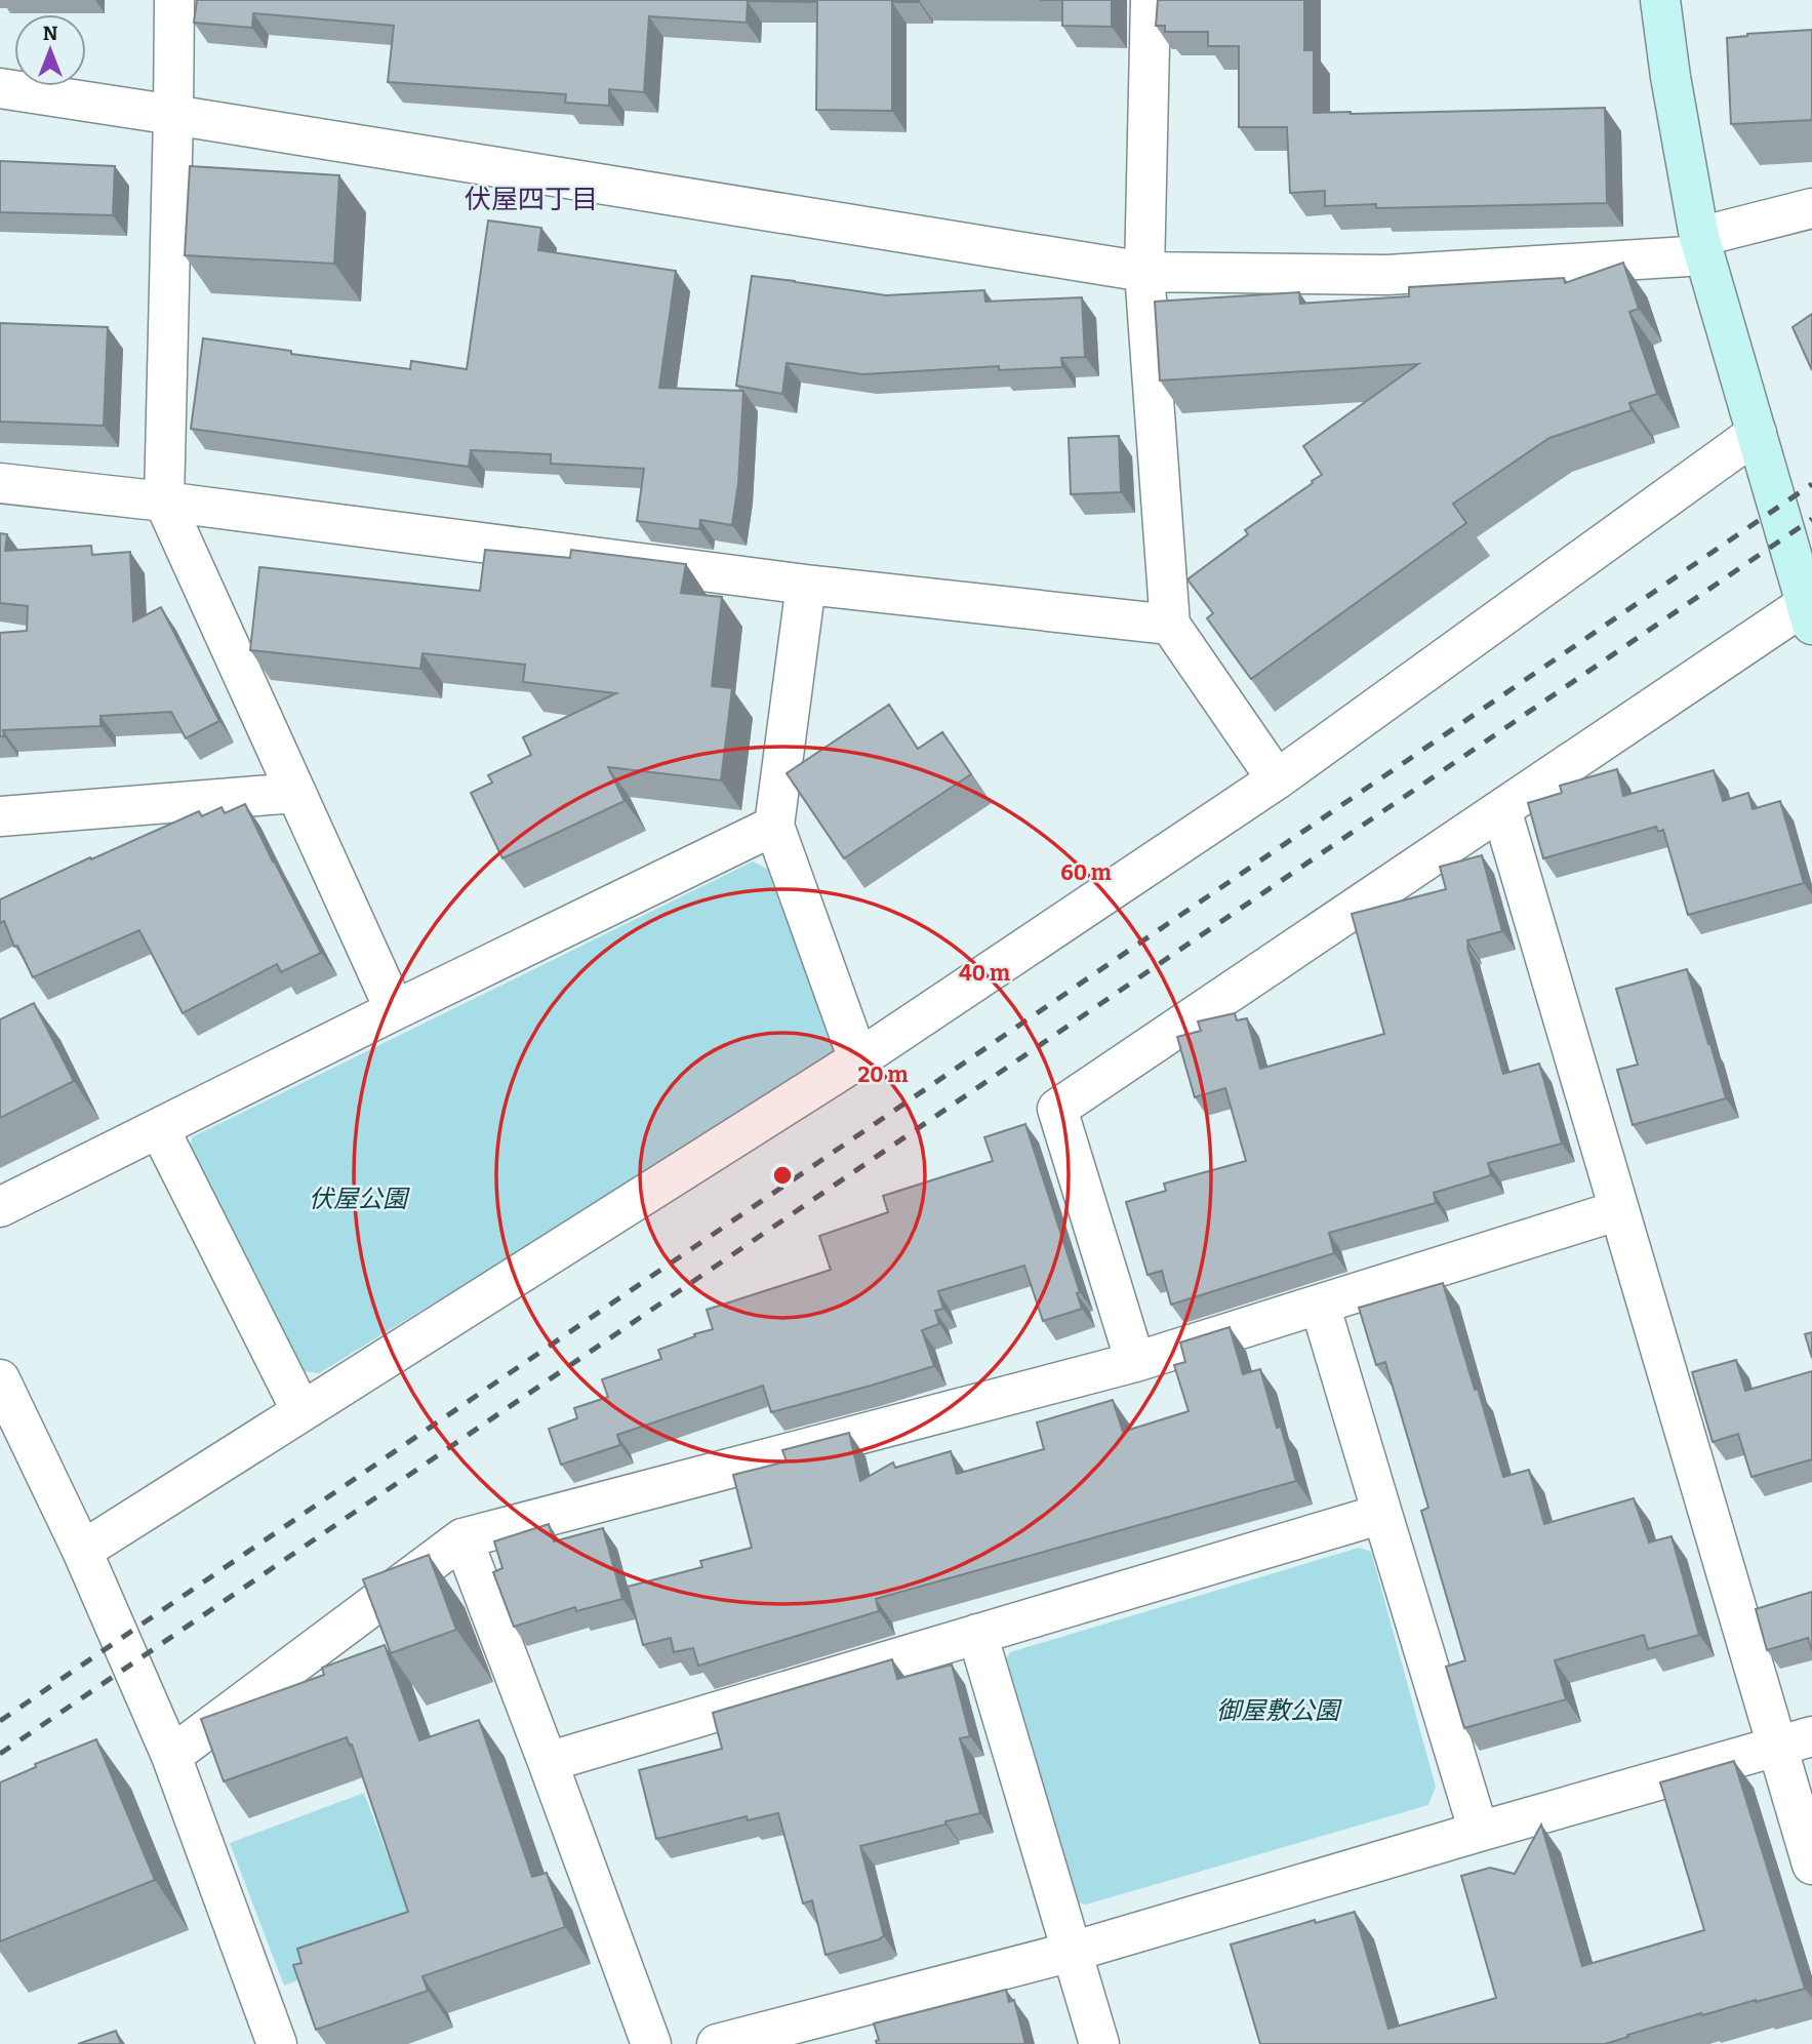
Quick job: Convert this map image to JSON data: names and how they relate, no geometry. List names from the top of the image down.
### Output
{
  "districts": ["伏屋四丁目"],
  "parks": ["伏屋公園", "御屋敷公園"],
  "north": "top",
  "rings": ["60 m", "40 m", "20 m"]
}
